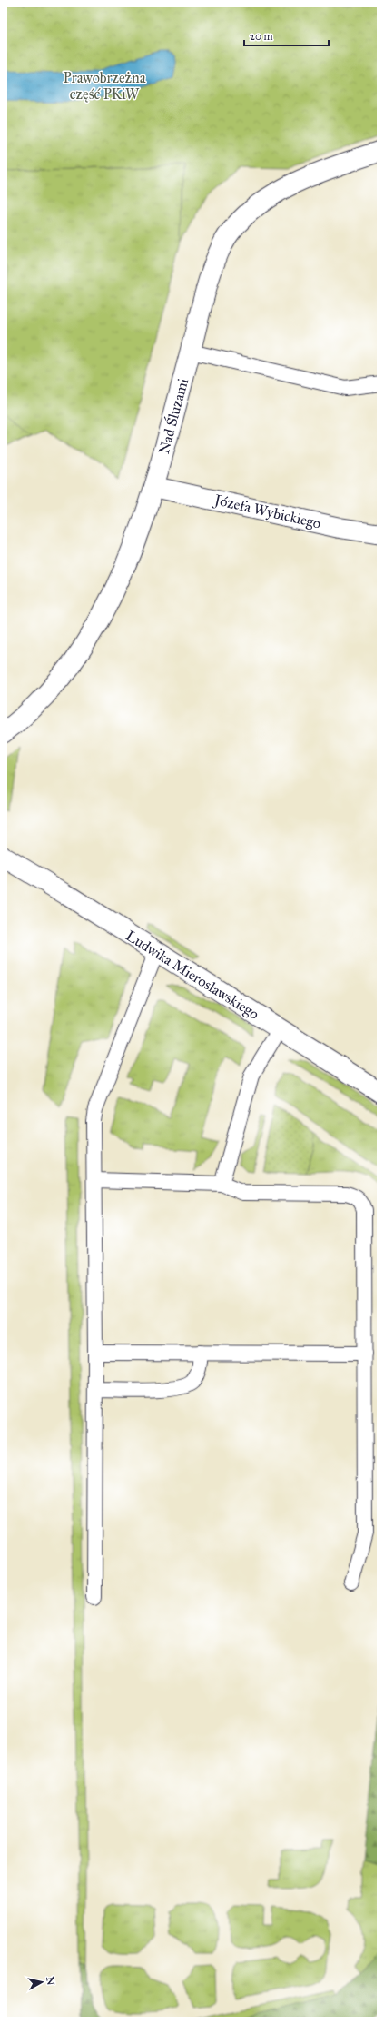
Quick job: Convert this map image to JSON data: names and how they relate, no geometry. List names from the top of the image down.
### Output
{
  "streets": {
    "street": ["Nad Śluzami", "Józefa Wybickiego", "Ludwika Mierosławskiego"]
  },
  "crossings": [
    ["Nad Śluzami", "Józefa Wybickiego"]
  ],
  "parks": ["Prawobrzeżna część PKiW"],
  "scale_bar": "20 m",
  "north": "right"
}
